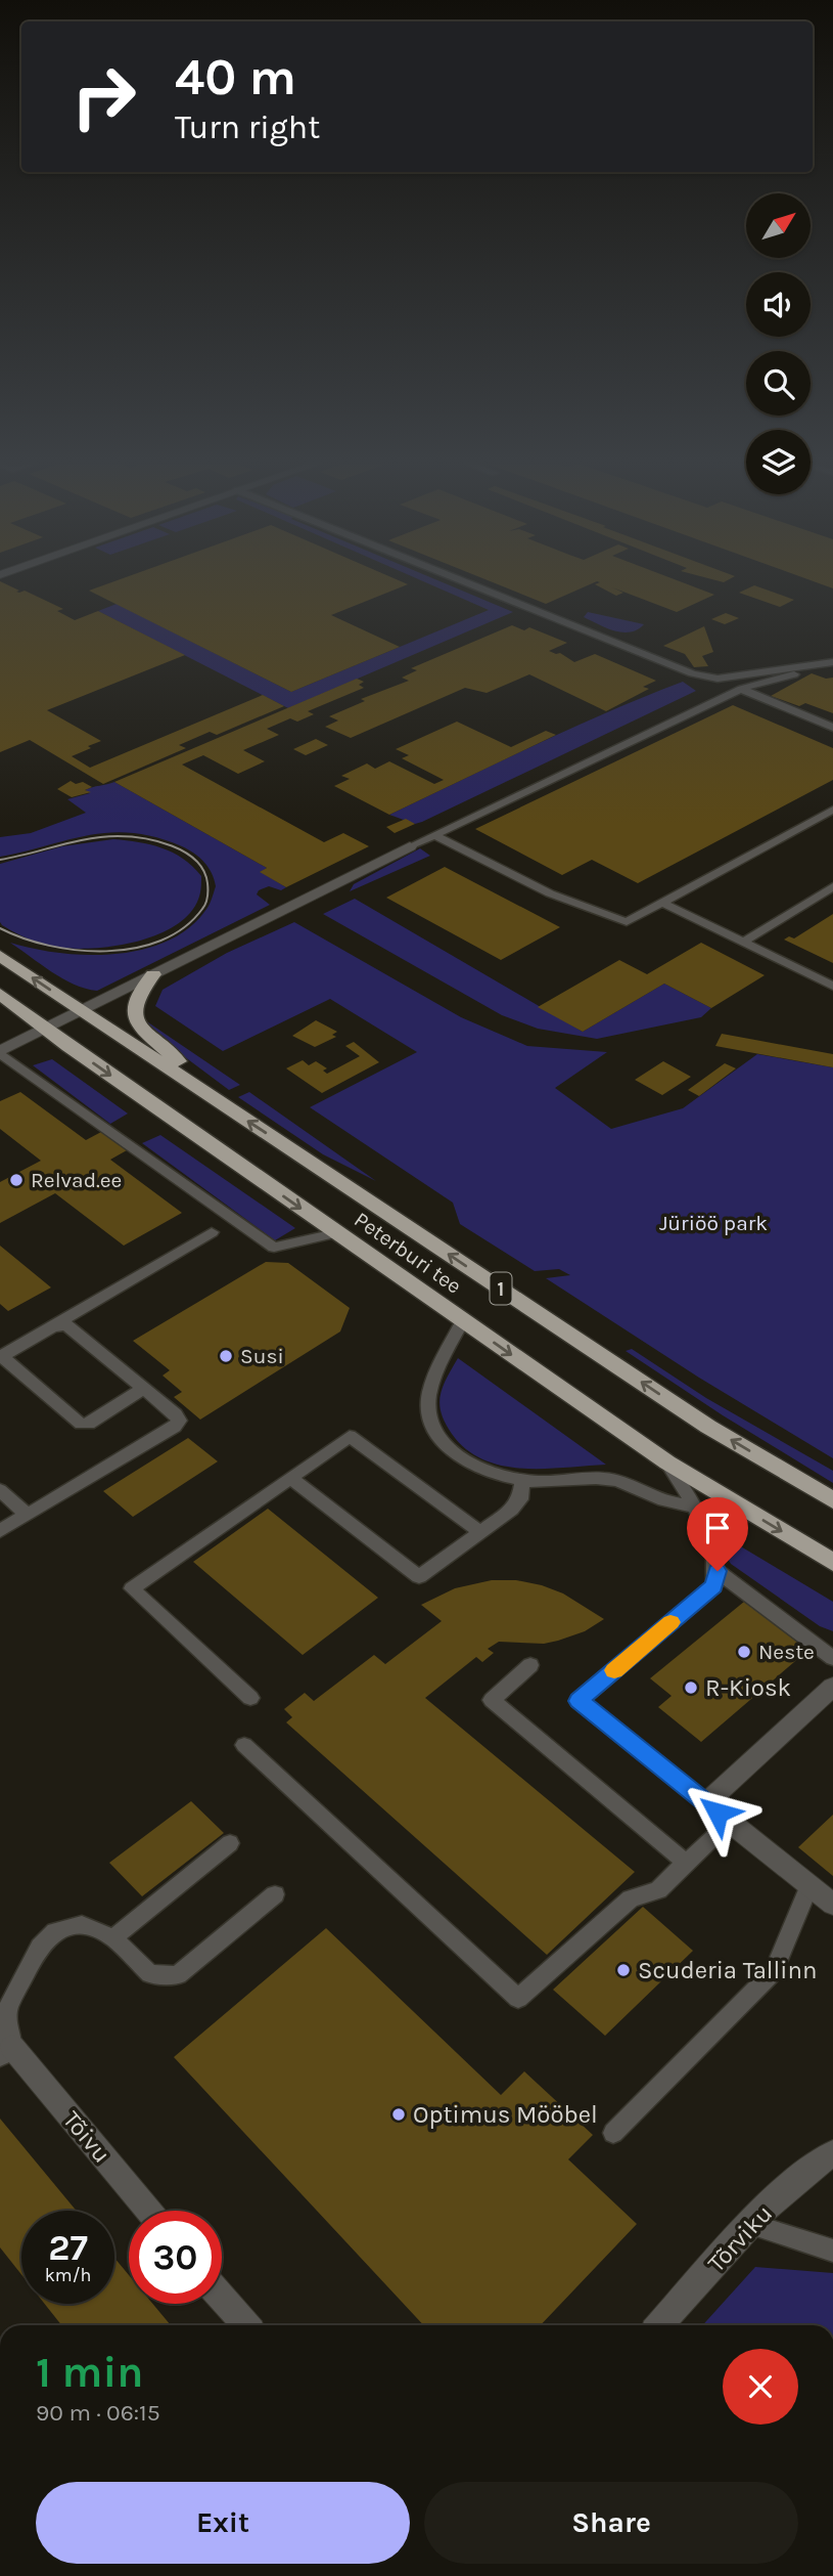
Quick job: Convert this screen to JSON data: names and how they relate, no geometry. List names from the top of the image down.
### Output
{
  "streets": {
    "highway": ["Peterburi tee", "1"],
    "street": ["Tõivu", "Tõrviku"]
  },
  "parks": ["Jüriöö park"],
  "places": [
    "Relvad.ee",
    "Susi",
    "Neste",
    "R-Kiosk",
    "Scuderia Tallinn",
    "Optimus Mööbel"
  ],
  "north": "top right",
  "page": {
    "turn": ["40 m", "Turn right"],
    "speed": "27 km/h",
    "limit": "30",
    "heading": ["1 min", "90 m · 06:15"],
    "buttons": ["Exit", "Share"]
  }
}
